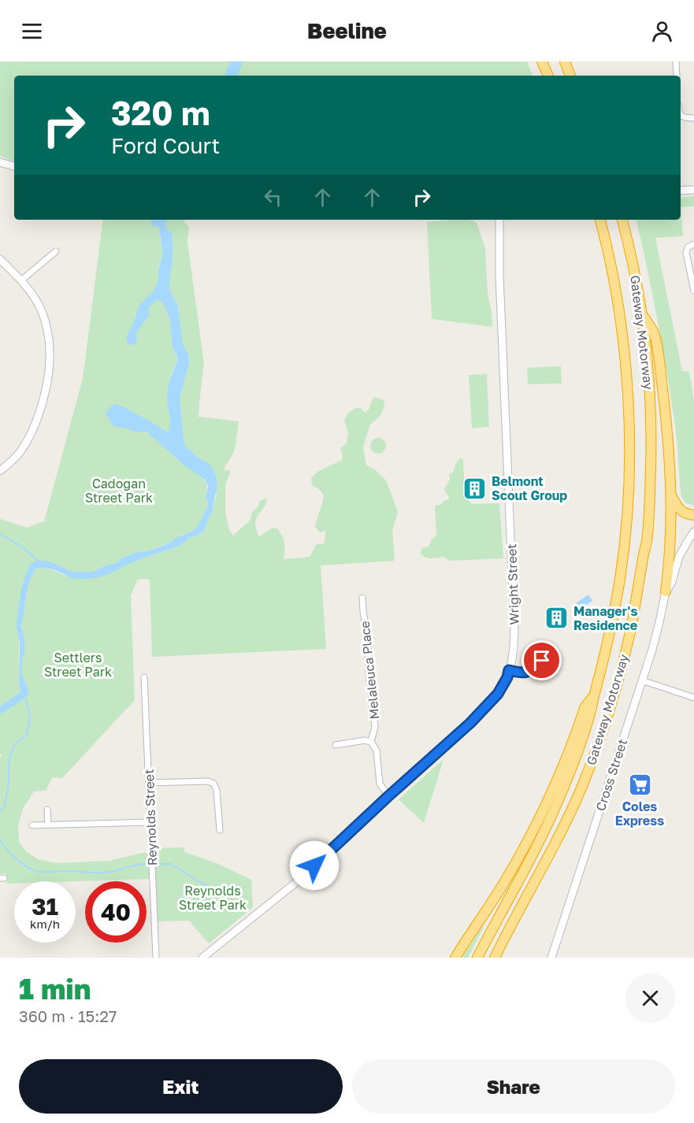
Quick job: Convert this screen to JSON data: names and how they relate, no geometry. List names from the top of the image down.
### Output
{
  "streets": {
    "highway": ["Gateway Motorway"],
    "street": [
      "Wright Street",
      "Melaleuca Place",
      "Cross Street",
      "Reynolds Street"
    ]
  },
  "parks": ["Cadogan Street Park", "Settlers Street Park", "Reynolds Street Park"],
  "places": {
    "building": ["Belmont Scout Group", "Manager's Residence"],
    "supermarket": ["Coles Express"]
  },
  "page": {
    "header": "Beeline",
    "turn": ["320 m", "Ford Court"],
    "speed": "31 km/h",
    "limit": "40",
    "heading": ["1 min", "360 m · 15:27"],
    "buttons": ["Exit", "Share"]
  }
}
